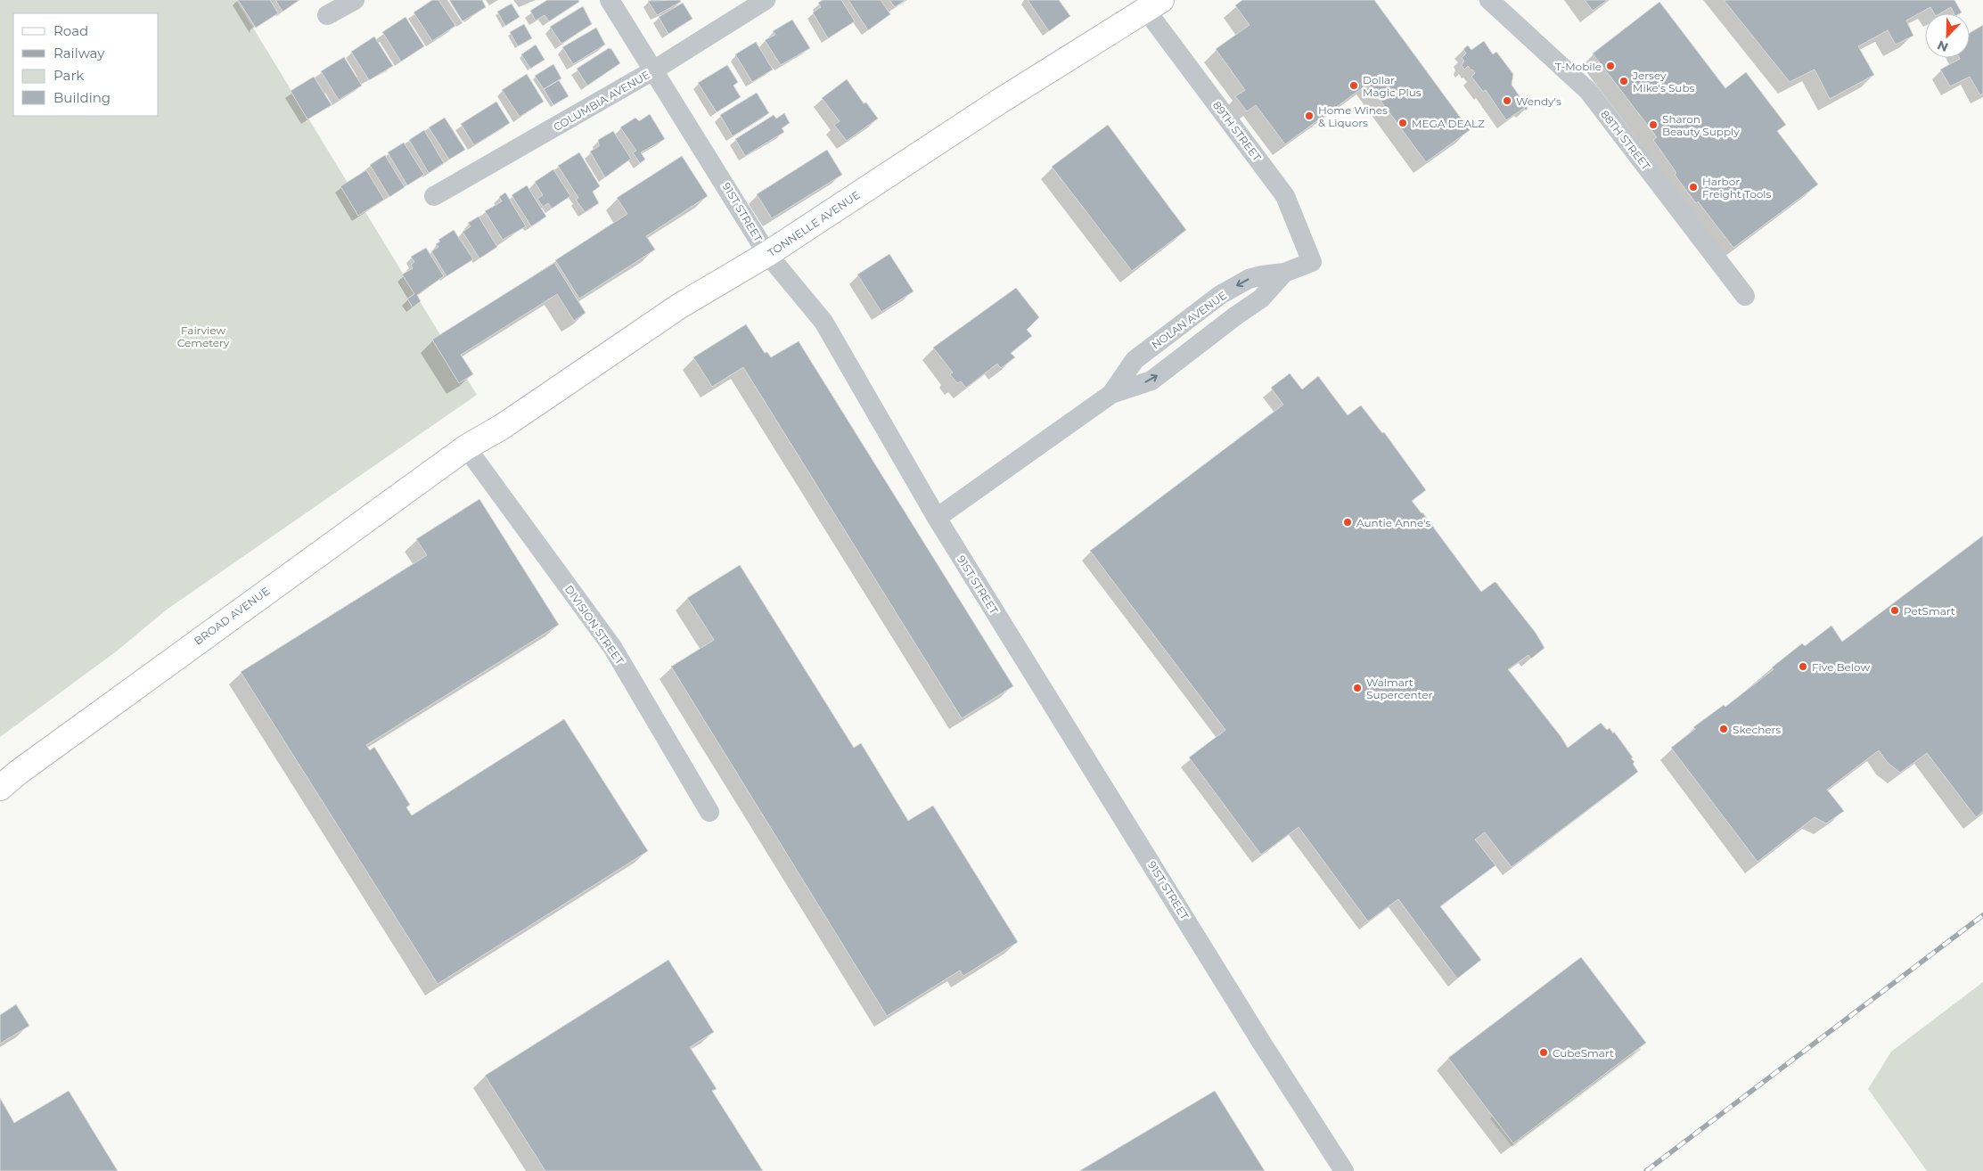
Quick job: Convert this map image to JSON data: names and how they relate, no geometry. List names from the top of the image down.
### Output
{
  "streets": {
    "main road": ["TONNELLE AVENUE", "BROAD AVENUE"],
    "street": [
      "COLUMBIA AVENUE",
      "89TH STREET",
      "88TH STREET",
      "91ST STREET",
      "NOLAN AVENUE",
      "DIVISION STREET"
    ]
  },
  "crossings": [
    ["COLUMBIA AVENUE", "91ST STREET"],
    ["89TH STREET", "TONNELLE AVENUE"],
    ["89TH STREET", "NOLAN AVENUE"],
    ["91ST STREET", "TONNELLE AVENUE"],
    ["91ST STREET", "NOLAN AVENUE"],
    ["TONNELLE AVENUE", "BROAD AVENUE"],
    ["TONNELLE AVENUE", "DIVISION STREET"],
    ["BROAD AVENUE", "DIVISION STREET"]
  ],
  "parks": ["Fairview Cemetery"],
  "places": [
    "T-Mobile",
    "Jersey Mike's Subs",
    "Dollar Magic Plus",
    "Wendy's",
    "Home Wines & Liquors",
    "MEGA DEALZ",
    "Sharon Beauty Supply",
    "Harbor Freight Tools",
    "Auntie Anne's",
    "PetSmart",
    "Five Below",
    "Walmart Supercenter",
    "Skechers",
    "CubeSmart"
  ],
  "legend": [
    "Road",
    "Railway",
    "Park",
    "Building"
  ],
  "north": "bottom left"
}
